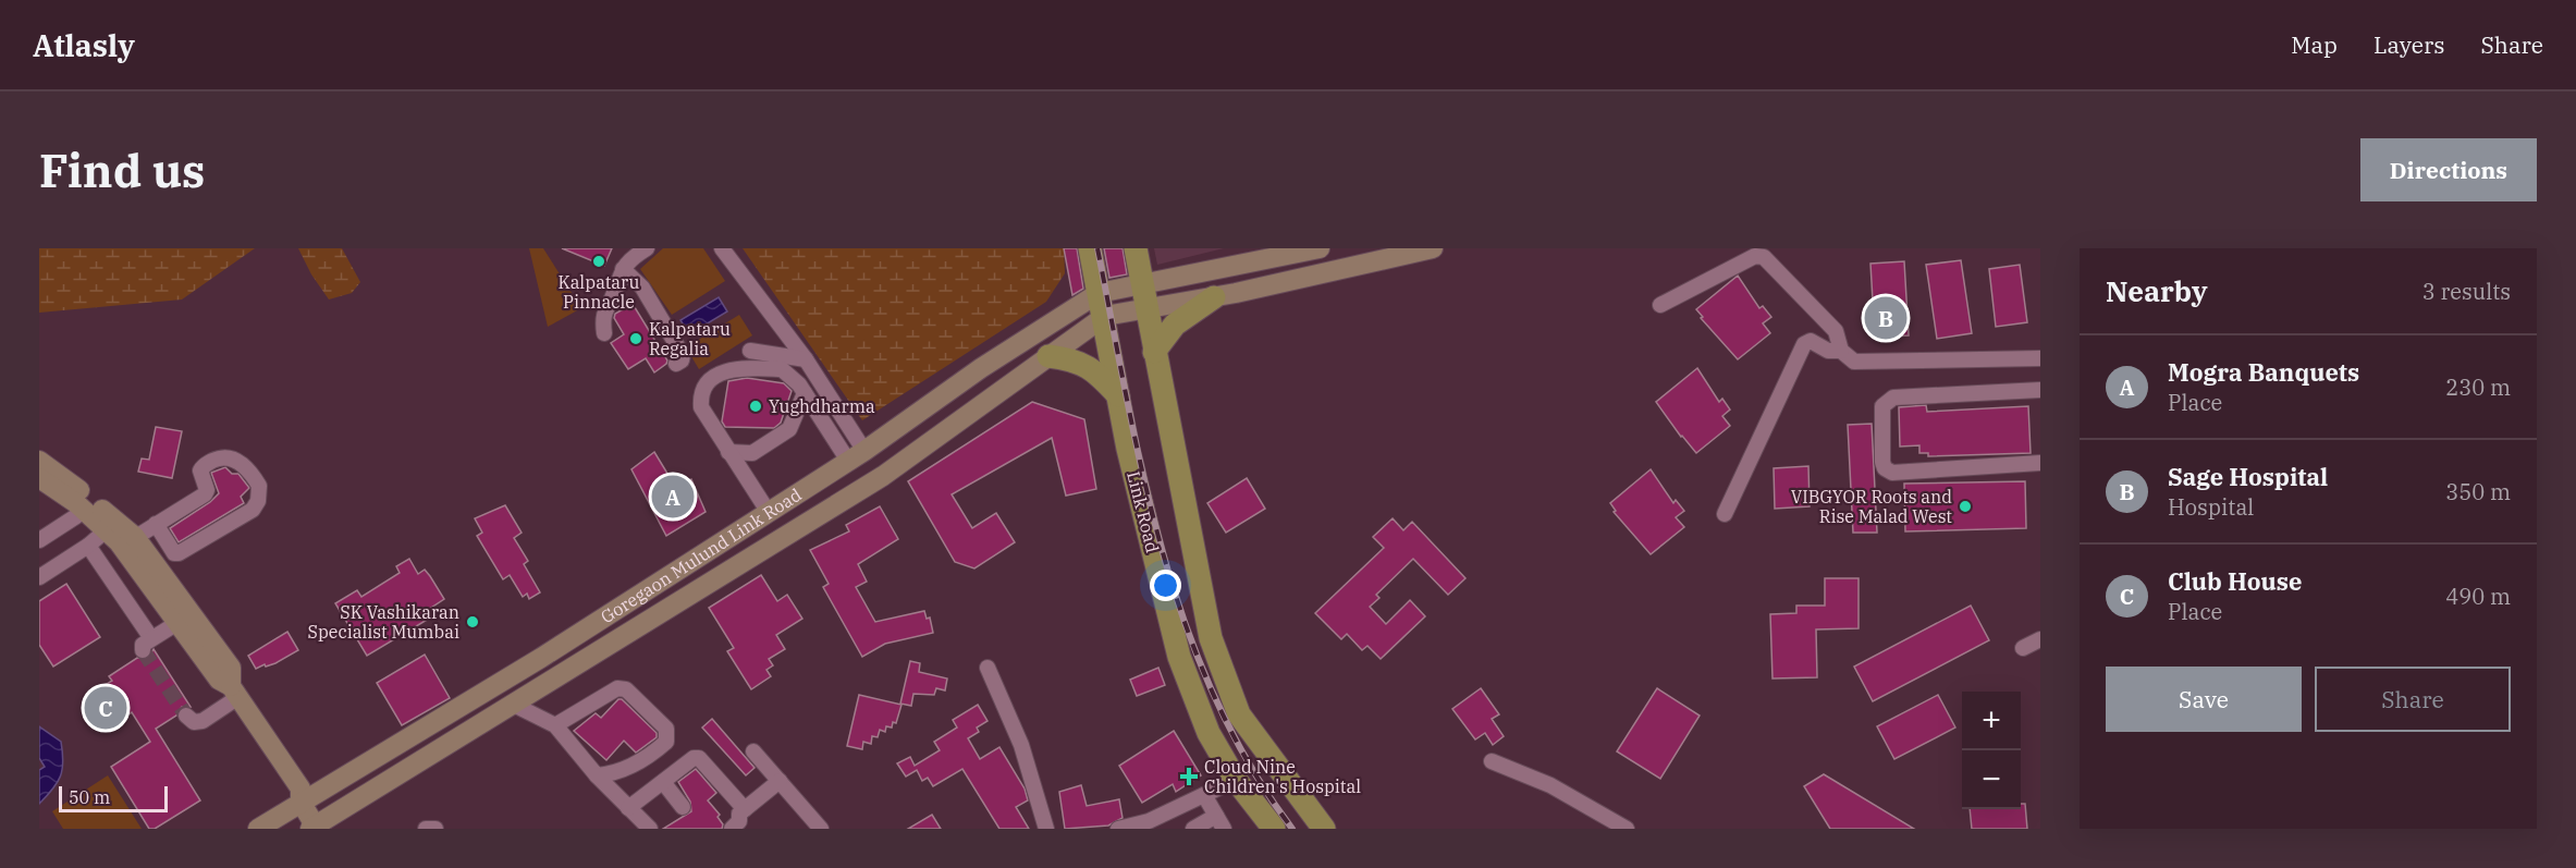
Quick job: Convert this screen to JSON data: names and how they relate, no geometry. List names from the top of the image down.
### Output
{
  "streets": {
    "main road": ["Link Road", "Goregaon Mulund Link Road"]
  },
  "crossings": [
    ["Link Road", "Goregaon Mulund Link Road"]
  ],
  "places": {
    "other": [
      "Kalpataru Pinnacle",
      "Kalpataru Regalia",
      "Yughdharma",
      "VIBGYOR Roots and Rise Malad West",
      "SK Vashikaran Specialist Mumbai"
    ],
    "health": ["Cloud Nine Children's Hospital"]
  },
  "scale_bar": "50 m",
  "page": {
    "header": "Atlasly",
    "nav": ["Map", "Layers", "Share"],
    "buttons": [
      "Directions",
      ["Save", "Share"]
    ],
    "title": "Find us",
    "heading": ["Nearby", "3 results"],
    "pins": ["B", "A", "C"],
    "list": [
      {
        "mark": "A",
        "name": "Mogra Banquets",
        "note": "Place",
        "value": "230 m"
      },
      {
        "mark": "B",
        "name": "Sage Hospital",
        "note": "Hospital",
        "value": "350 m"
      },
      {
        "mark": "C",
        "name": "Club House",
        "note": "Place",
        "value": "490 m"
      }
    ],
    "map_buttons": ["+", "−"],
    "scale": "50 m"
  }
}
